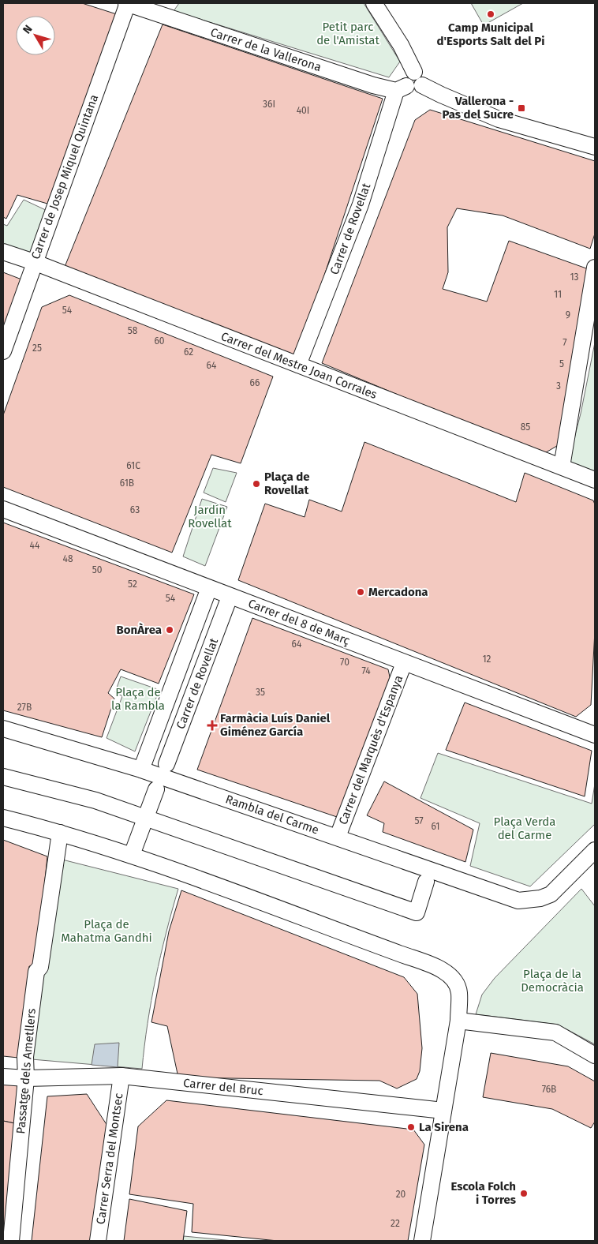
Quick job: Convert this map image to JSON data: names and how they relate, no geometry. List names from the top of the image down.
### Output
{
  "streets": {
    "street": [
      "Carrer de la Vallerona",
      "Carrer de Josep Miquel Quintana",
      "Carrer de Rovellat",
      "Carrer del Mestre Joan Corrales",
      "Carrer del 8 de Març",
      "Carrer del Marquès d'Espanya",
      "Rambla del Carme",
      "Passatge dels Ametllers",
      "Carrer del Bruc",
      "Carrer Serra del Montsec"
    ]
  },
  "crossings": [
    ["Carrer de la Vallerona", "Carrer de Josep Miquel Quintana"],
    ["Carrer de la Vallerona", "Carrer de Rovellat"],
    ["Carrer de Josep Miquel Quintana", "Carrer del Mestre Joan Corrales"],
    ["Carrer de Rovellat", "Carrer del Mestre Joan Corrales"],
    ["Carrer de Rovellat", "Carrer del 8 de Març"],
    ["Carrer de Rovellat", "Rambla del Carme"],
    ["Carrer del 8 de Març", "Carrer del Marquès d'Espanya"],
    ["Carrer del Marquès d'Espanya", "Rambla del Carme"],
    ["Passatge dels Ametllers", "Carrer del Bruc"],
    ["Carrer del Bruc", "Carrer Serra del Montsec"]
  ],
  "parks": [
    "Petit parc de l'Amistat",
    "Jardín Rovellat",
    "Plaça de la Rambla",
    "Plaça Verda del Carme",
    "Plaça de Mahatma Gandhi",
    "Plaça de la Democràcia"
  ],
  "places": {
    "other": [
      "Camp Municipal d'Esports Salt del Pi",
      "Plaça de Rovellat",
      "Mercadona",
      "BonÀrea",
      "La Sirena",
      "Escola Folch i Torres"
    ],
    "transit": ["Vallerona - Pas del Sucre"],
    "health": ["Farmàcia Luís Daniel Giménez García"]
  },
  "house_numbers": [
    "36I",
    "40I",
    "13",
    "11",
    "54",
    "9",
    "58",
    "60",
    "7",
    "25",
    "62",
    "5",
    "64",
    "66",
    "3",
    "85",
    "61C",
    "61B",
    "63",
    "44",
    "48",
    "50",
    "52",
    "54",
    "64",
    "12",
    "70",
    "74",
    "35",
    "27B",
    "57",
    "61",
    "76B",
    "20",
    "22"
  ],
  "north": "top left"
}
